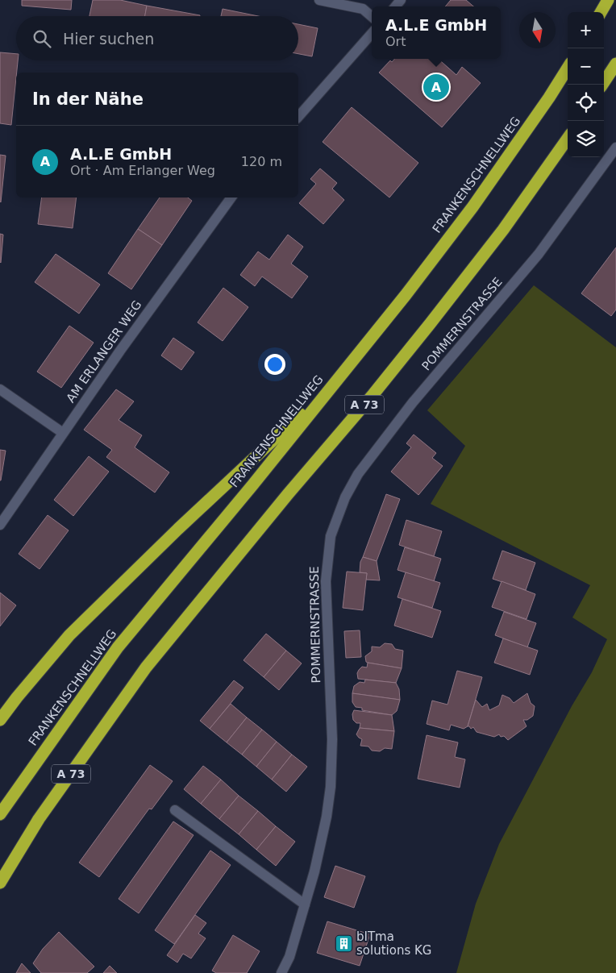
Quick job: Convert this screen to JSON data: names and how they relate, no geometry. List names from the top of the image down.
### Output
{
  "streets": {
    "highway": ["FRANKENSCHNELLWEG", "A 73"],
    "street": ["POMMERNSTRASSE", "AM ERLANGER WEG"]
  },
  "places": {
    "building": ["bITma solutions KG"]
  },
  "north": "bottom",
  "page": {
    "popup": ["A.L.E GmbH", "Ort"],
    "map_buttons": ["+", "−"],
    "search": "Hier suchen",
    "pins": "A",
    "heading": "In der Nähe",
    "list": [
      {
        "mark": "A",
        "name": "A.L.E GmbH",
        "note": "Ort · Am Erlanger Weg",
        "value": "120 m"
      }
    ]
  }
}
